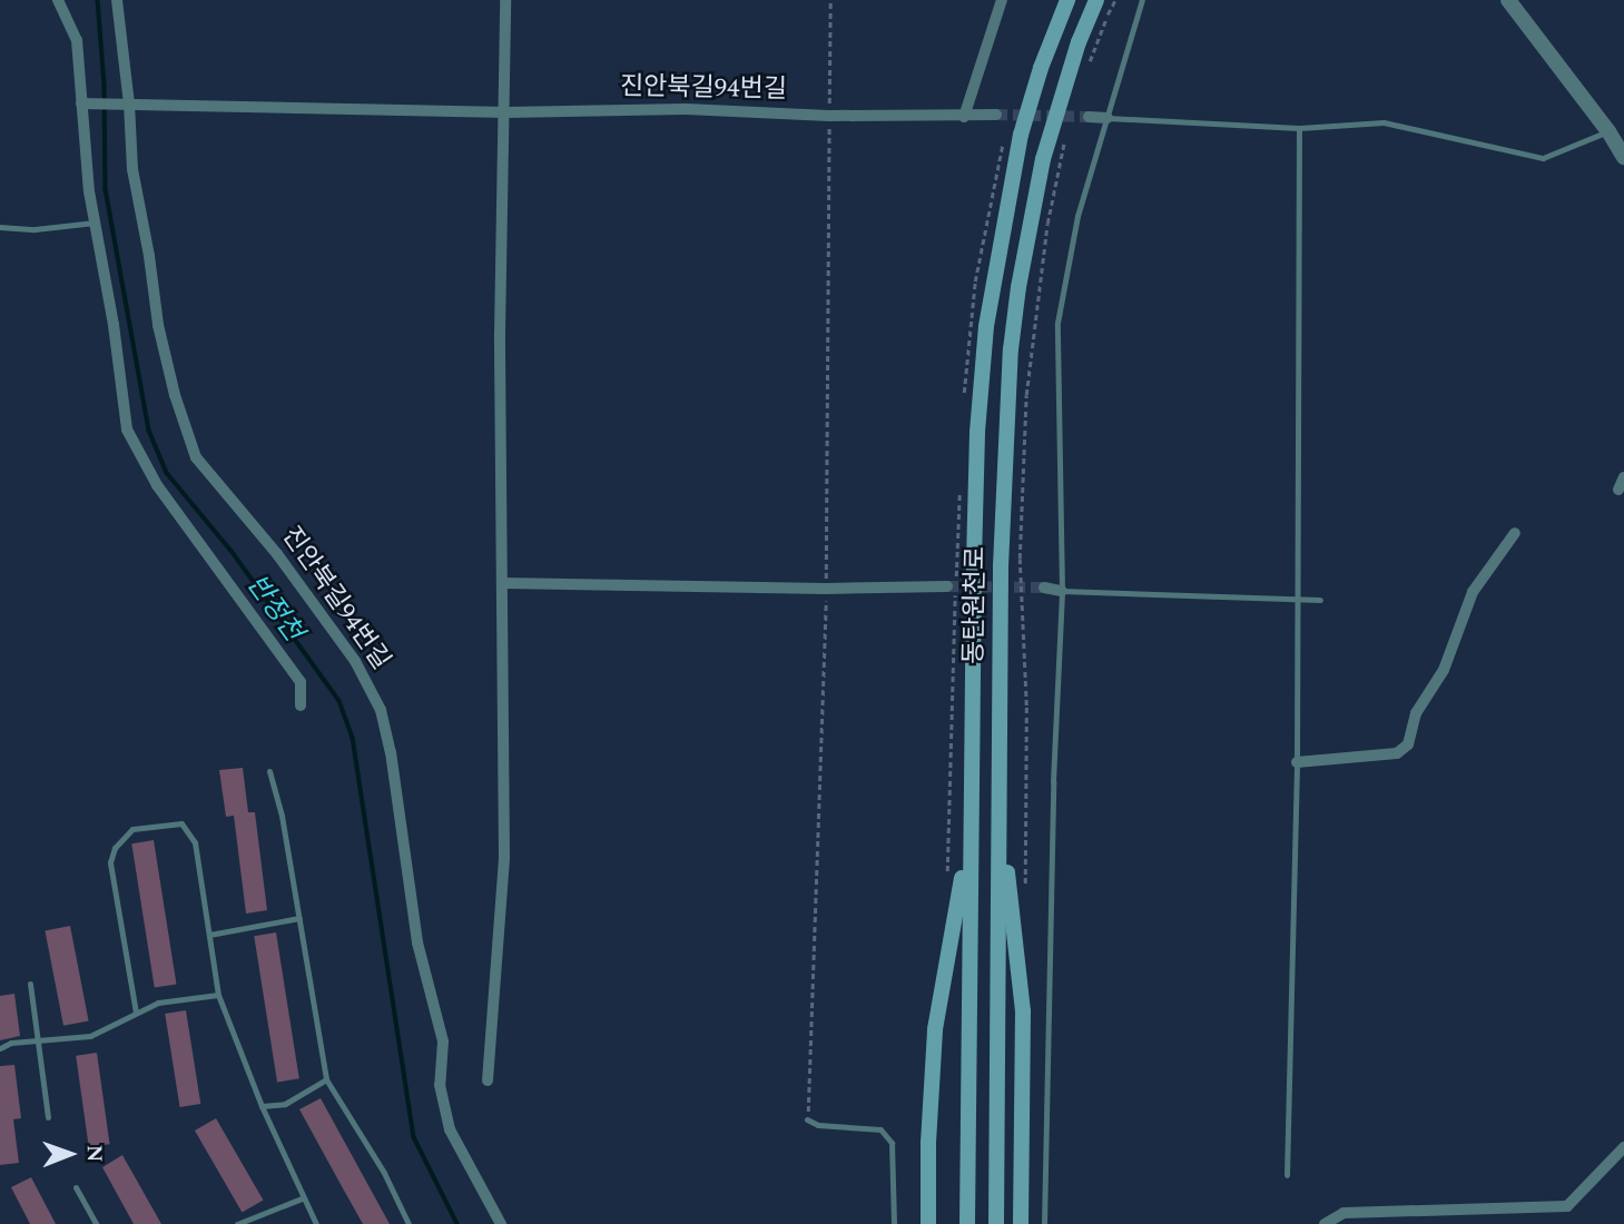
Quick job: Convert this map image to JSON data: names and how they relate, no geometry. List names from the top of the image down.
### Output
{
  "streets": {
    "main road": ["동탄원천로"],
    "street": ["진안북길94번길"]
  },
  "water": ["반정천"],
  "north": "right"
}
